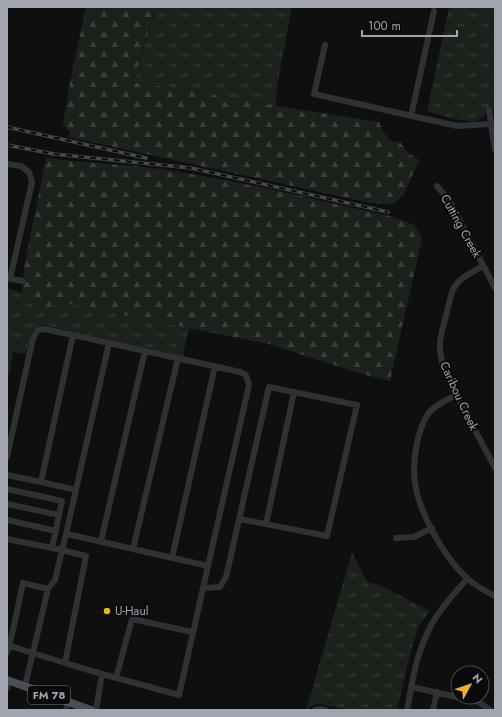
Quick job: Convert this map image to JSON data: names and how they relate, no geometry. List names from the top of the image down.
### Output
{
  "streets": {
    "main road": ["FM 78"],
    "street": ["Cutting Creek", "Caribou Creek"]
  },
  "crossings": [
    ["Cutting Creek", "Caribou Creek"]
  ],
  "places": ["U-Haul"],
  "scale_bar": "100 m",
  "north": "top right"
}
